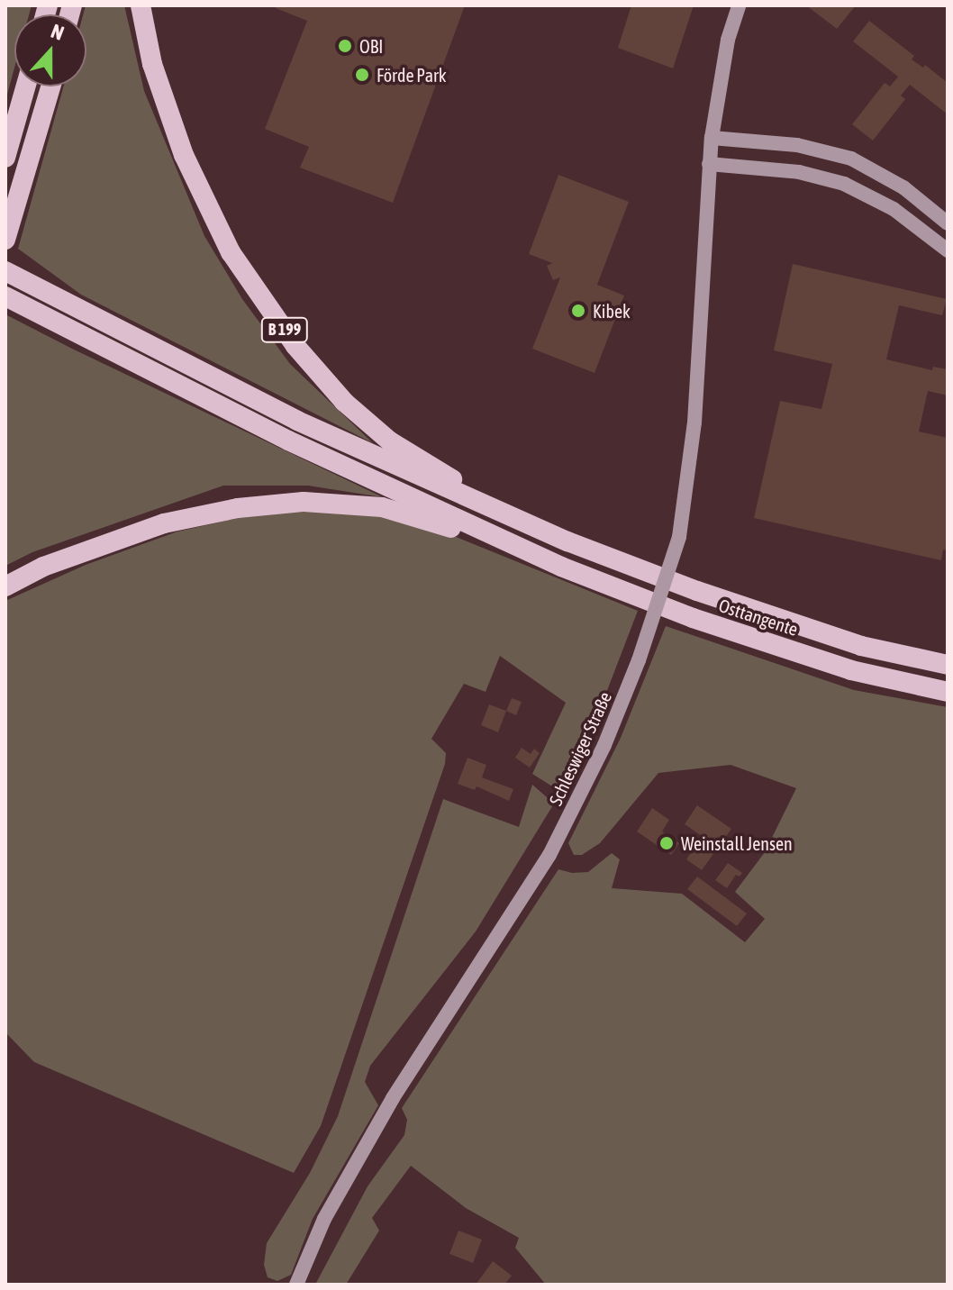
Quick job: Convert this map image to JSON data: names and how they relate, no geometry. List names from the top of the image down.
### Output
{
  "streets": {
    "highway": ["B 199", "Osttangente"],
    "main road": ["Schleswiger Straße"]
  },
  "crossings": [
    ["B 199", "Osttangente"]
  ],
  "places": [
    "OBI",
    "Förde Park",
    "Kibek",
    "Weinstall Jensen"
  ],
  "north": "top"
}
